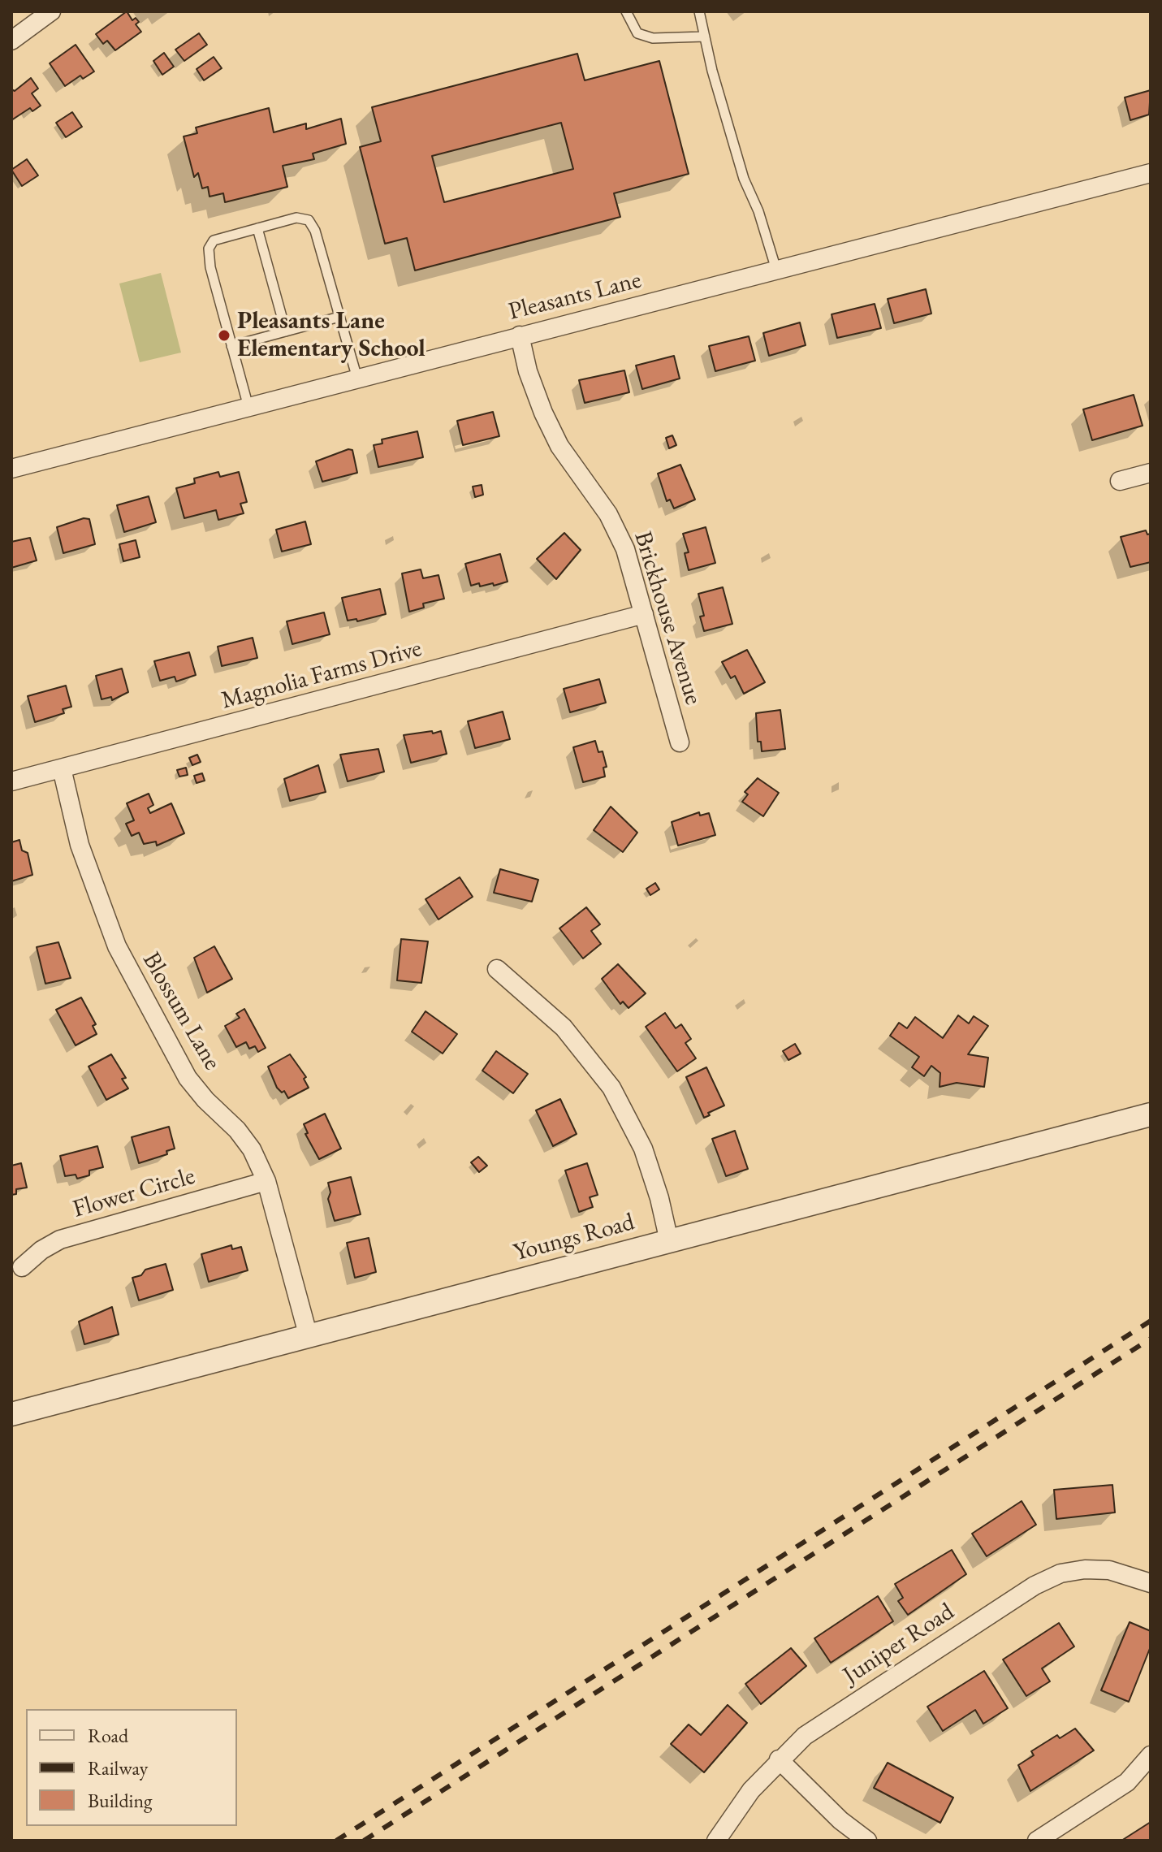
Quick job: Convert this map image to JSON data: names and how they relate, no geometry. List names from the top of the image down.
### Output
{
  "streets": {
    "street": [
      "Pleasants Lane",
      "Brickhouse Avenue",
      "Magnolia Farms Drive",
      "Blossum Lane",
      "Flower Circle",
      "Youngs Road",
      "Juniper Road"
    ]
  },
  "crossings": [
    ["Pleasants Lane", "Brickhouse Avenue"],
    ["Brickhouse Avenue", "Magnolia Farms Drive"],
    ["Magnolia Farms Drive", "Blossum Lane"],
    ["Blossum Lane", "Flower Circle"],
    ["Blossum Lane", "Youngs Road"]
  ],
  "places": ["Pleasants Lane Elementary School"],
  "legend": ["Road", "Railway", "Building"]
}
